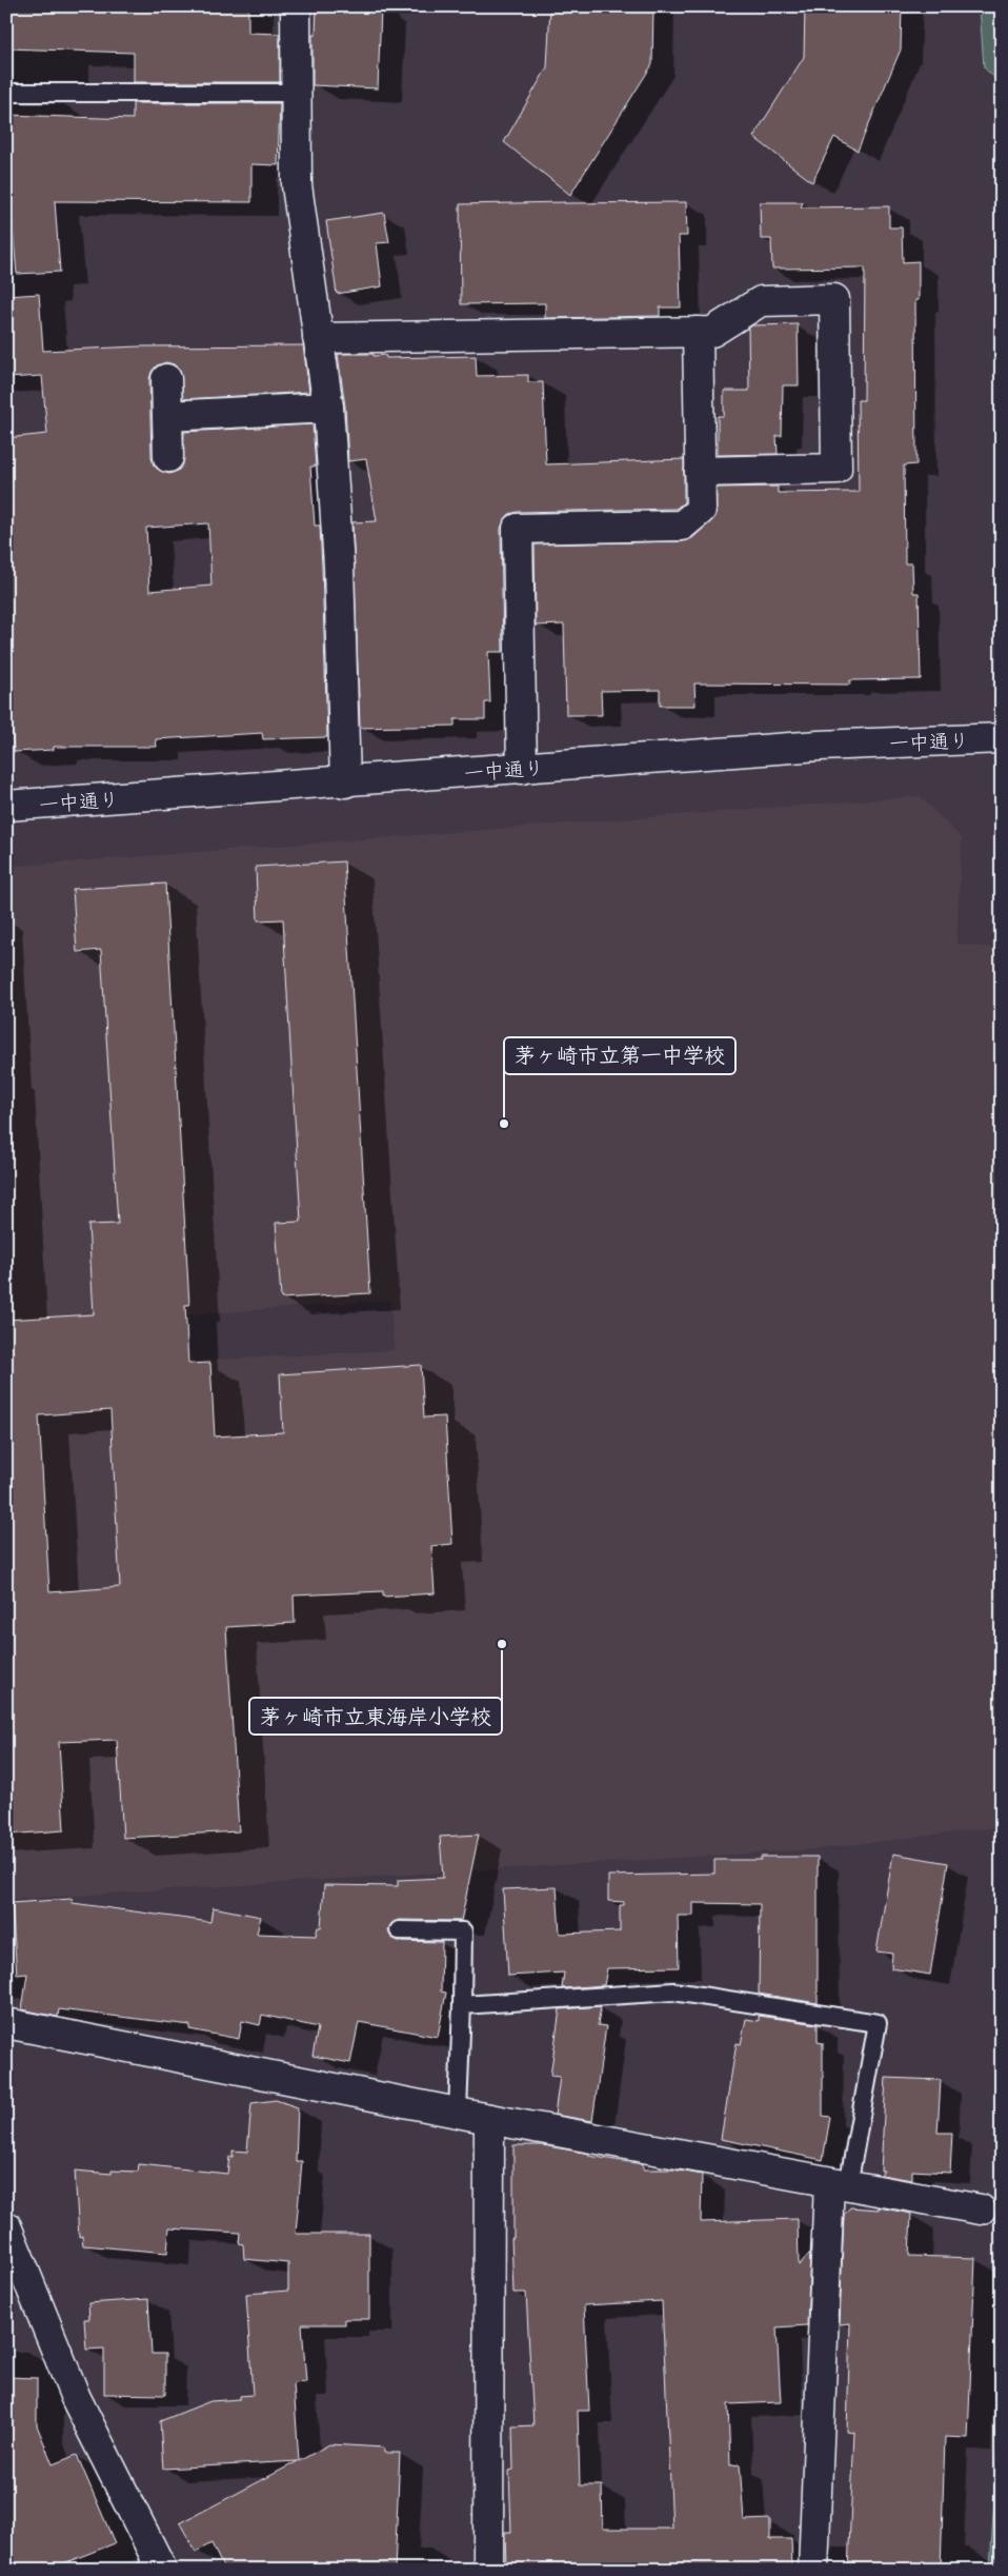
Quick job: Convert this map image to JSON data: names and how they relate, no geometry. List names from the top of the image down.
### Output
{
  "streets": {
    "street": ["一中通り"]
  },
  "places": ["茅ヶ崎市立第一中学校", "茅ヶ崎市立東海岸小学校"]
}
